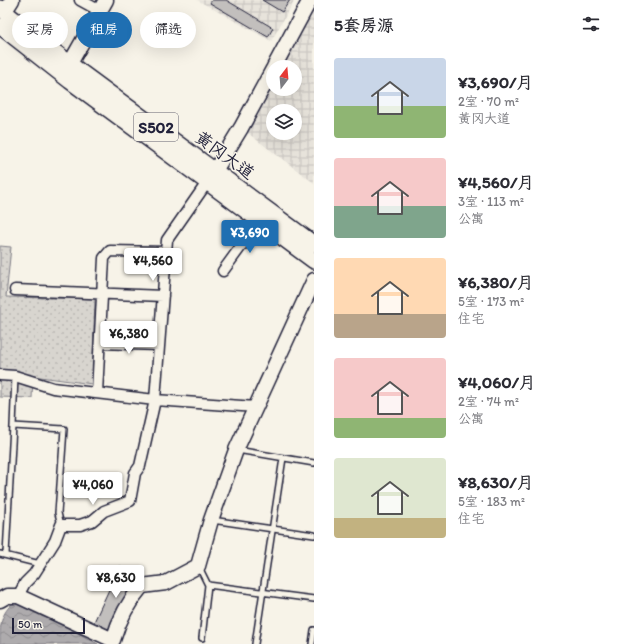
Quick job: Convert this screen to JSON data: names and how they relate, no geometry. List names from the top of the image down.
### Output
{
  "streets": {
    "main road": ["S502", "黄冈大道"]
  },
  "scale_bar": "50 m",
  "north": "top",
  "page": {
    "heading": "5套房源",
    "chip": ["买房", "租房", "筛选"],
    "list": [
      {
        "name": "¥3,690/月",
        "note": "2室 · 70 m² · 黄冈大道"
      },
      {
        "name": "¥4,560/月",
        "note": "3室 · 113 m² · 公寓"
      },
      {
        "name": "¥6,380/月",
        "note": "5室 · 173 m² · 住宅"
      },
      {
        "name": "¥4,060/月",
        "note": "2室 · 74 m² · 公寓"
      },
      {
        "name": "¥8,630/月",
        "note": "5室 · 183 m² · 住宅"
      }
    ],
    "price": [
      "¥3,690",
      "¥4,560",
      "¥6,380",
      "¥4,060",
      "¥8,630"
    ],
    "scale": "50 m"
  }
}
